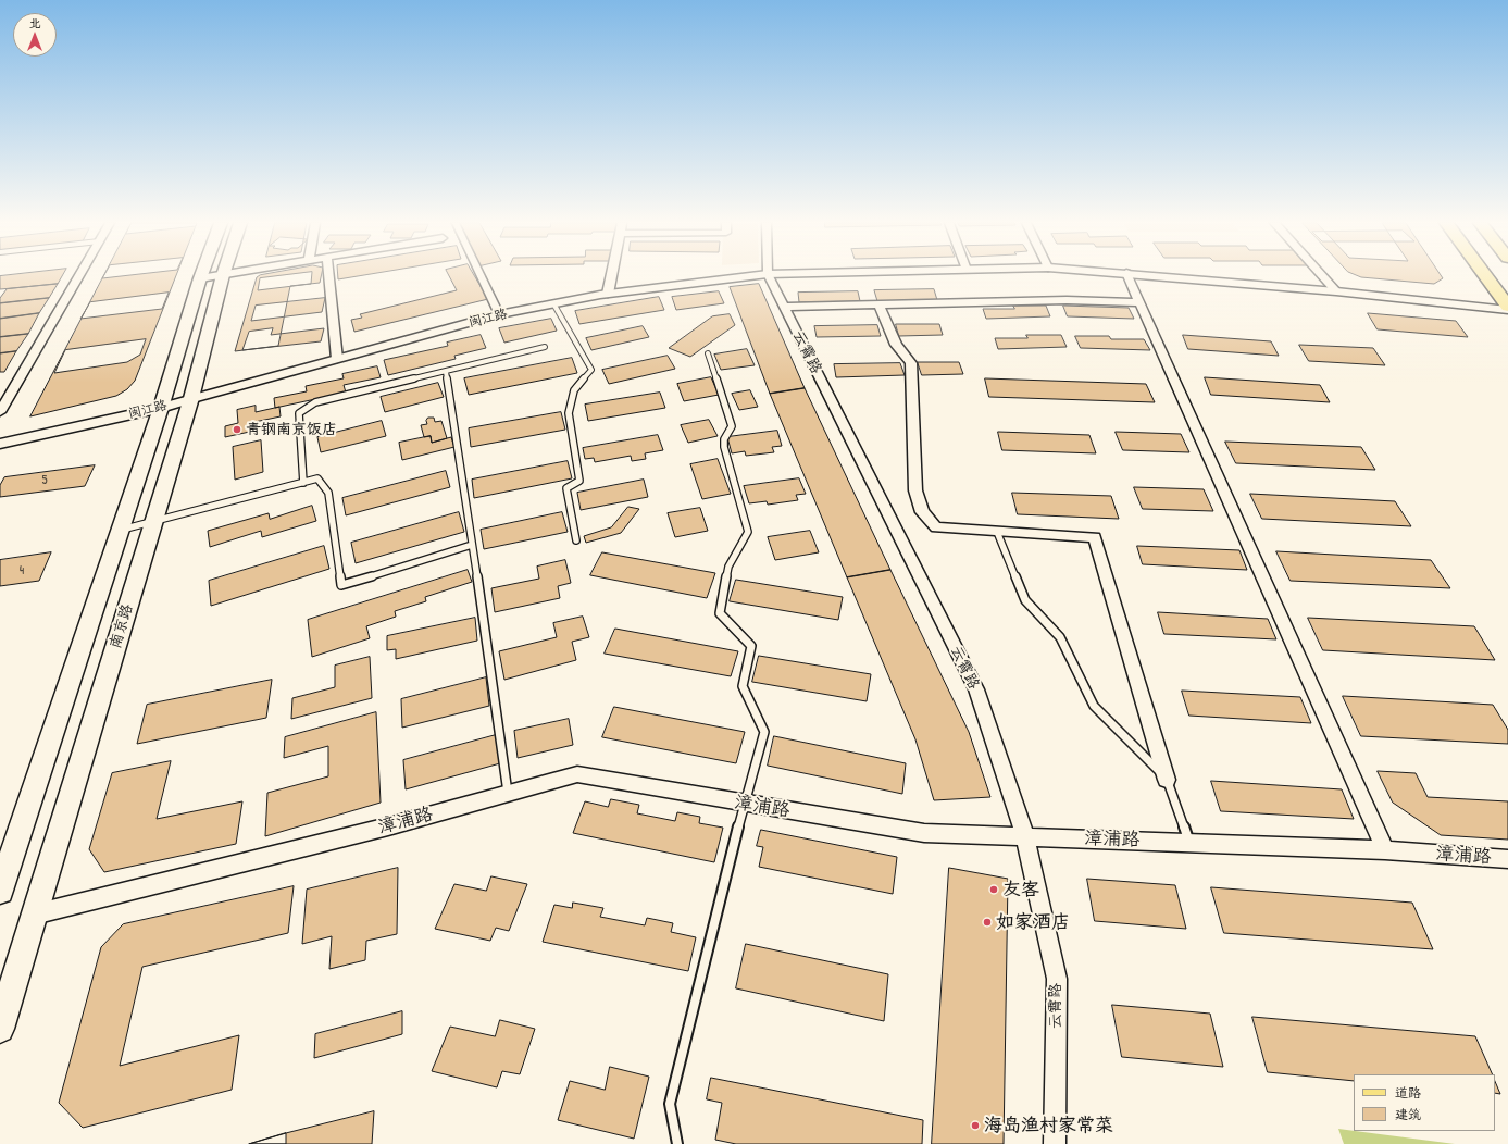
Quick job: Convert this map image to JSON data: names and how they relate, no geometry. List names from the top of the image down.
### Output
{
  "streets": {
    "main road": ["南京路"],
    "street": ["闽江路", "云霄路", "漳浦路"]
  },
  "crossings": [
    ["闽江路", "南京路"],
    ["云霄路", "漳浦路"],
    ["南京路", "漳浦路"]
  ],
  "places": [
    "青钢南京饭店",
    "友客",
    "如家酒店",
    "海岛渔村家常菜"
  ],
  "house_numbers": ["5", "4"],
  "legend": ["道路", "建筑"],
  "north": "top"
}
